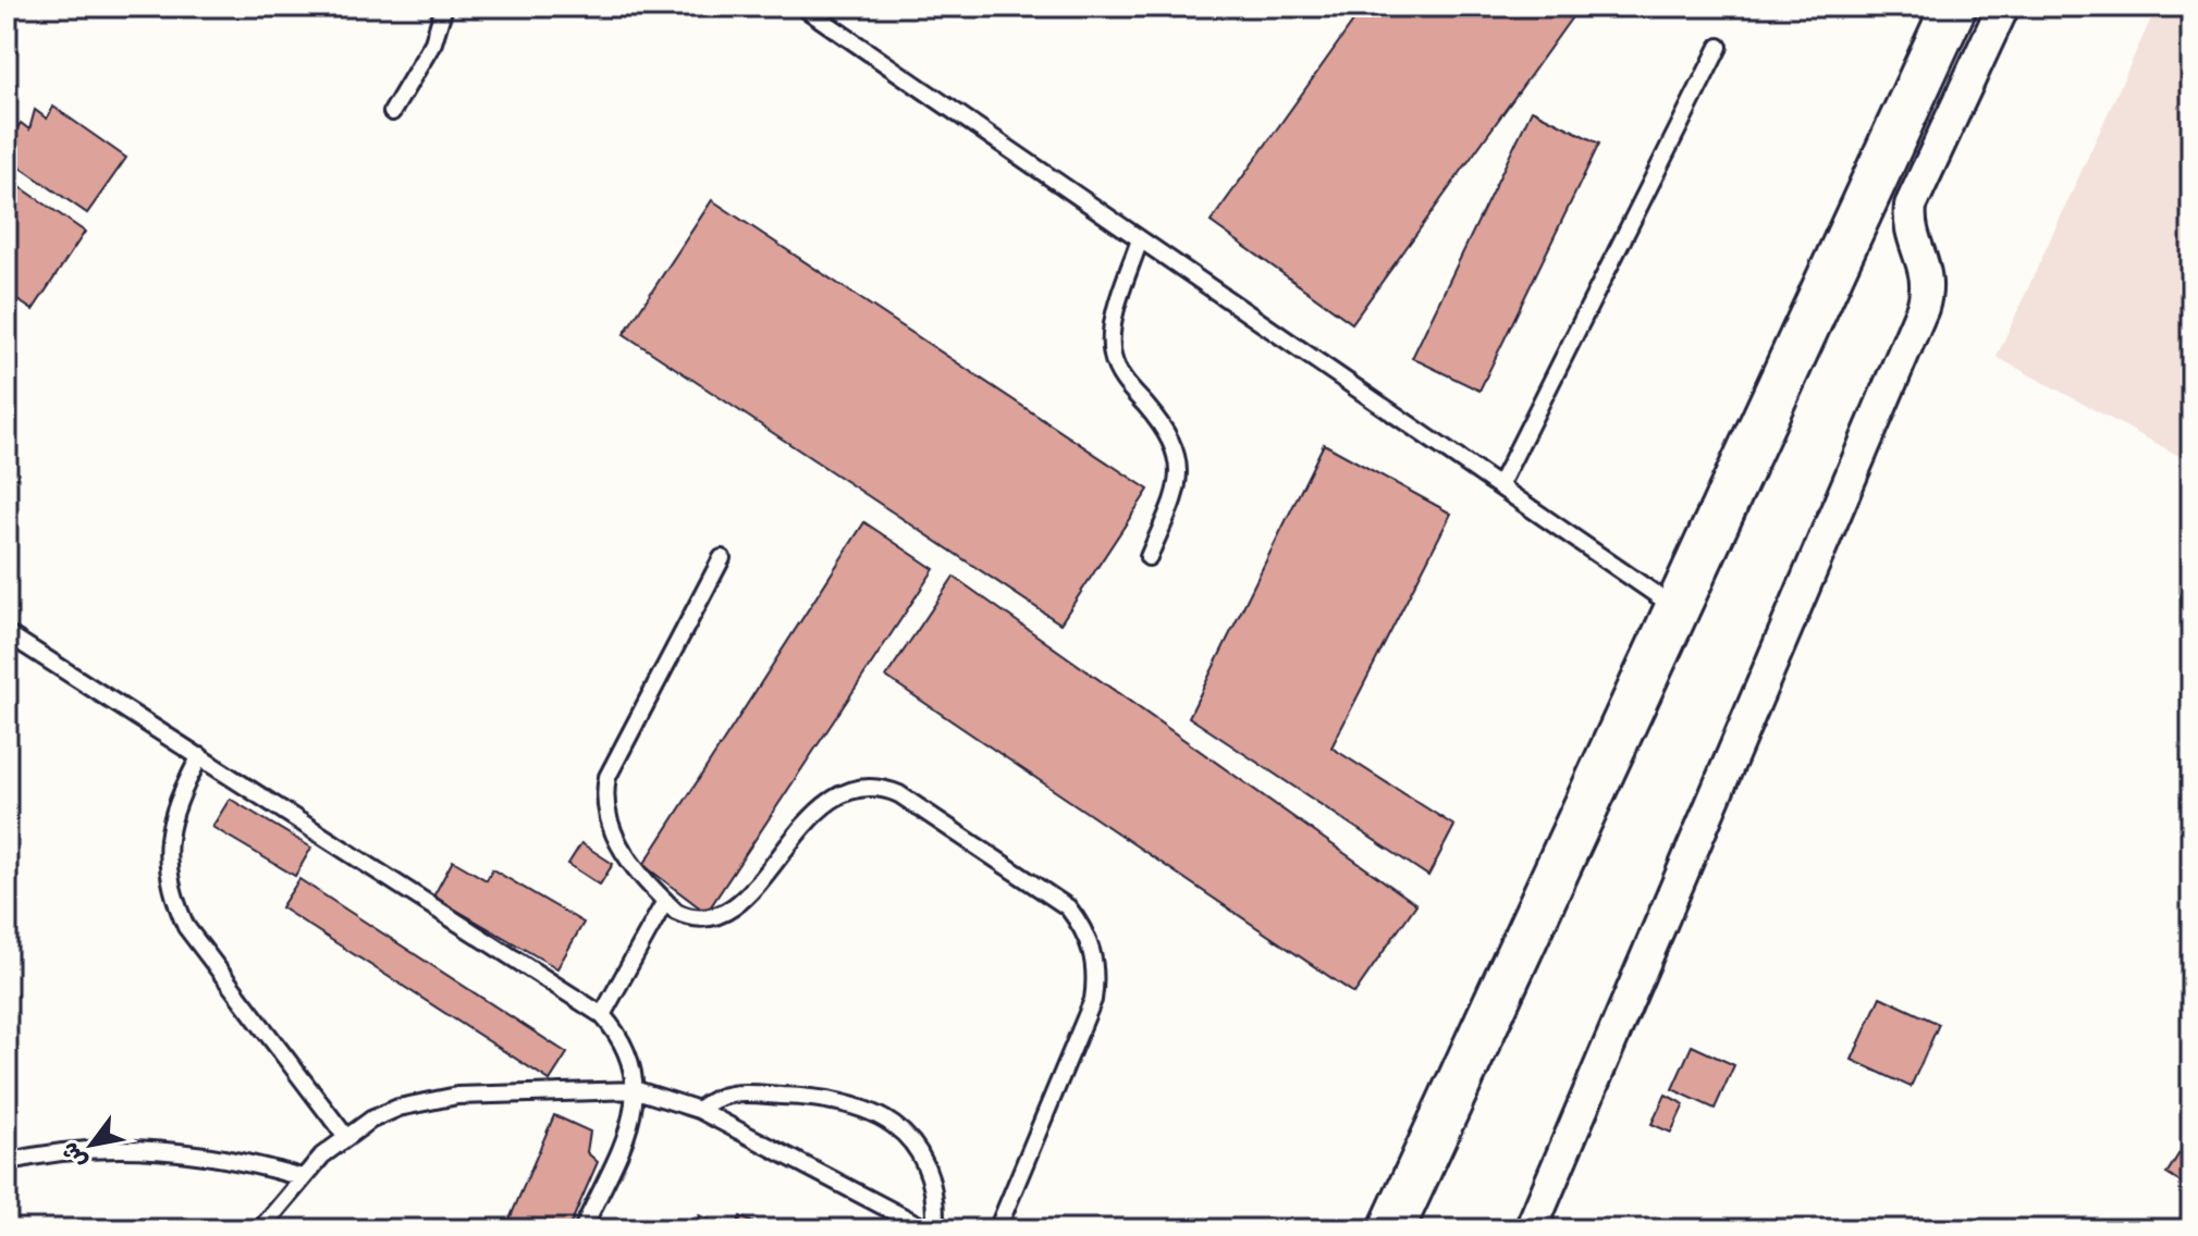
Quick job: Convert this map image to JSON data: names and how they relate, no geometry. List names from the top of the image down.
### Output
{
  "north": "bottom left"
}
